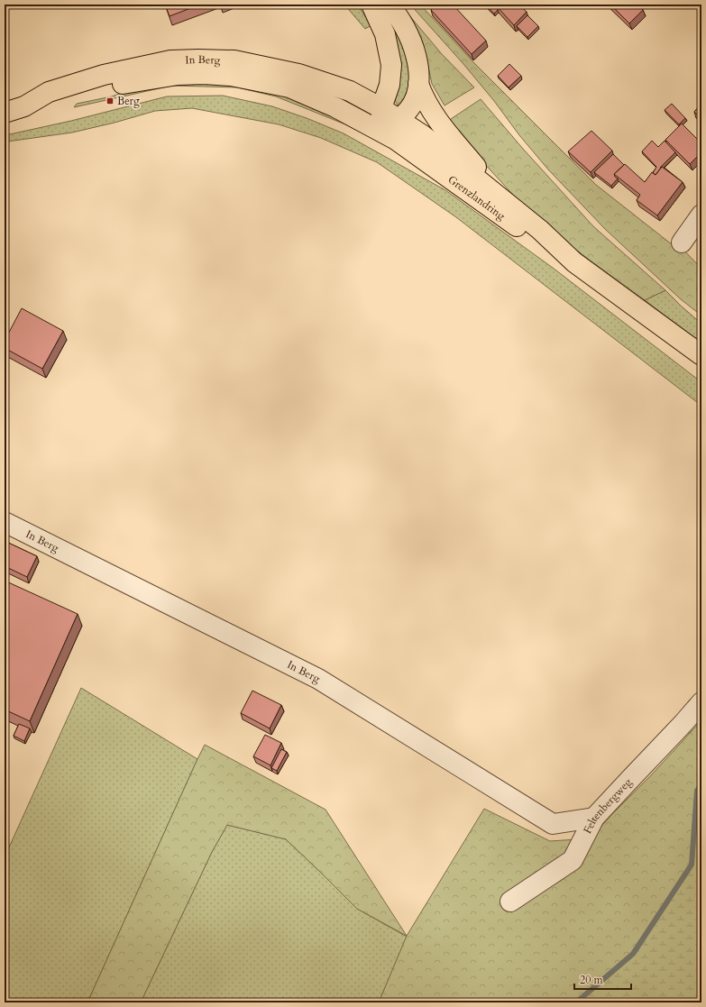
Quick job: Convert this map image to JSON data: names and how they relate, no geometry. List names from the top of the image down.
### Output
{
  "streets": {
    "main road": ["In Berg", "Grenzlandring"],
    "street": ["Feltenbergweg"]
  },
  "crossings": [
    ["In Berg", "Grenzlandring"],
    ["In Berg", "Feltenbergweg"]
  ],
  "places": {
    "transit": ["Berg"]
  },
  "scale_bar": "20 m"
}
